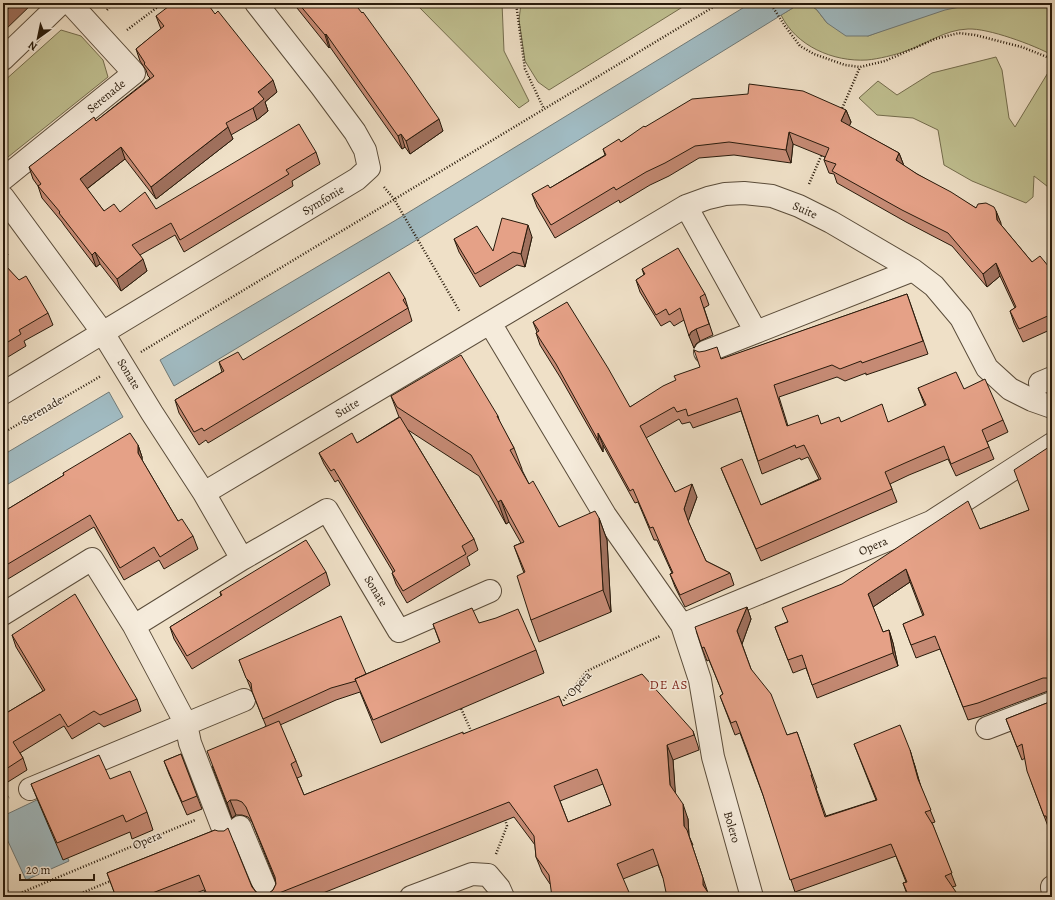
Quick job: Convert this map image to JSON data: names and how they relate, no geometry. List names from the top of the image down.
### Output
{
  "streets": {
    "street": [
      "Serenade",
      "Symfonie",
      "Suite",
      "Sonate",
      "Opera",
      "Bolero"
    ]
  },
  "crossings": [
    ["Serenade", "Sonate"],
    ["Symfonie", "Sonate"],
    ["Suite", "Sonate"],
    ["Opera", "Bolero"]
  ],
  "districts": ["DE AS"],
  "scale_bar": "20 m",
  "north": "bottom left"
}
